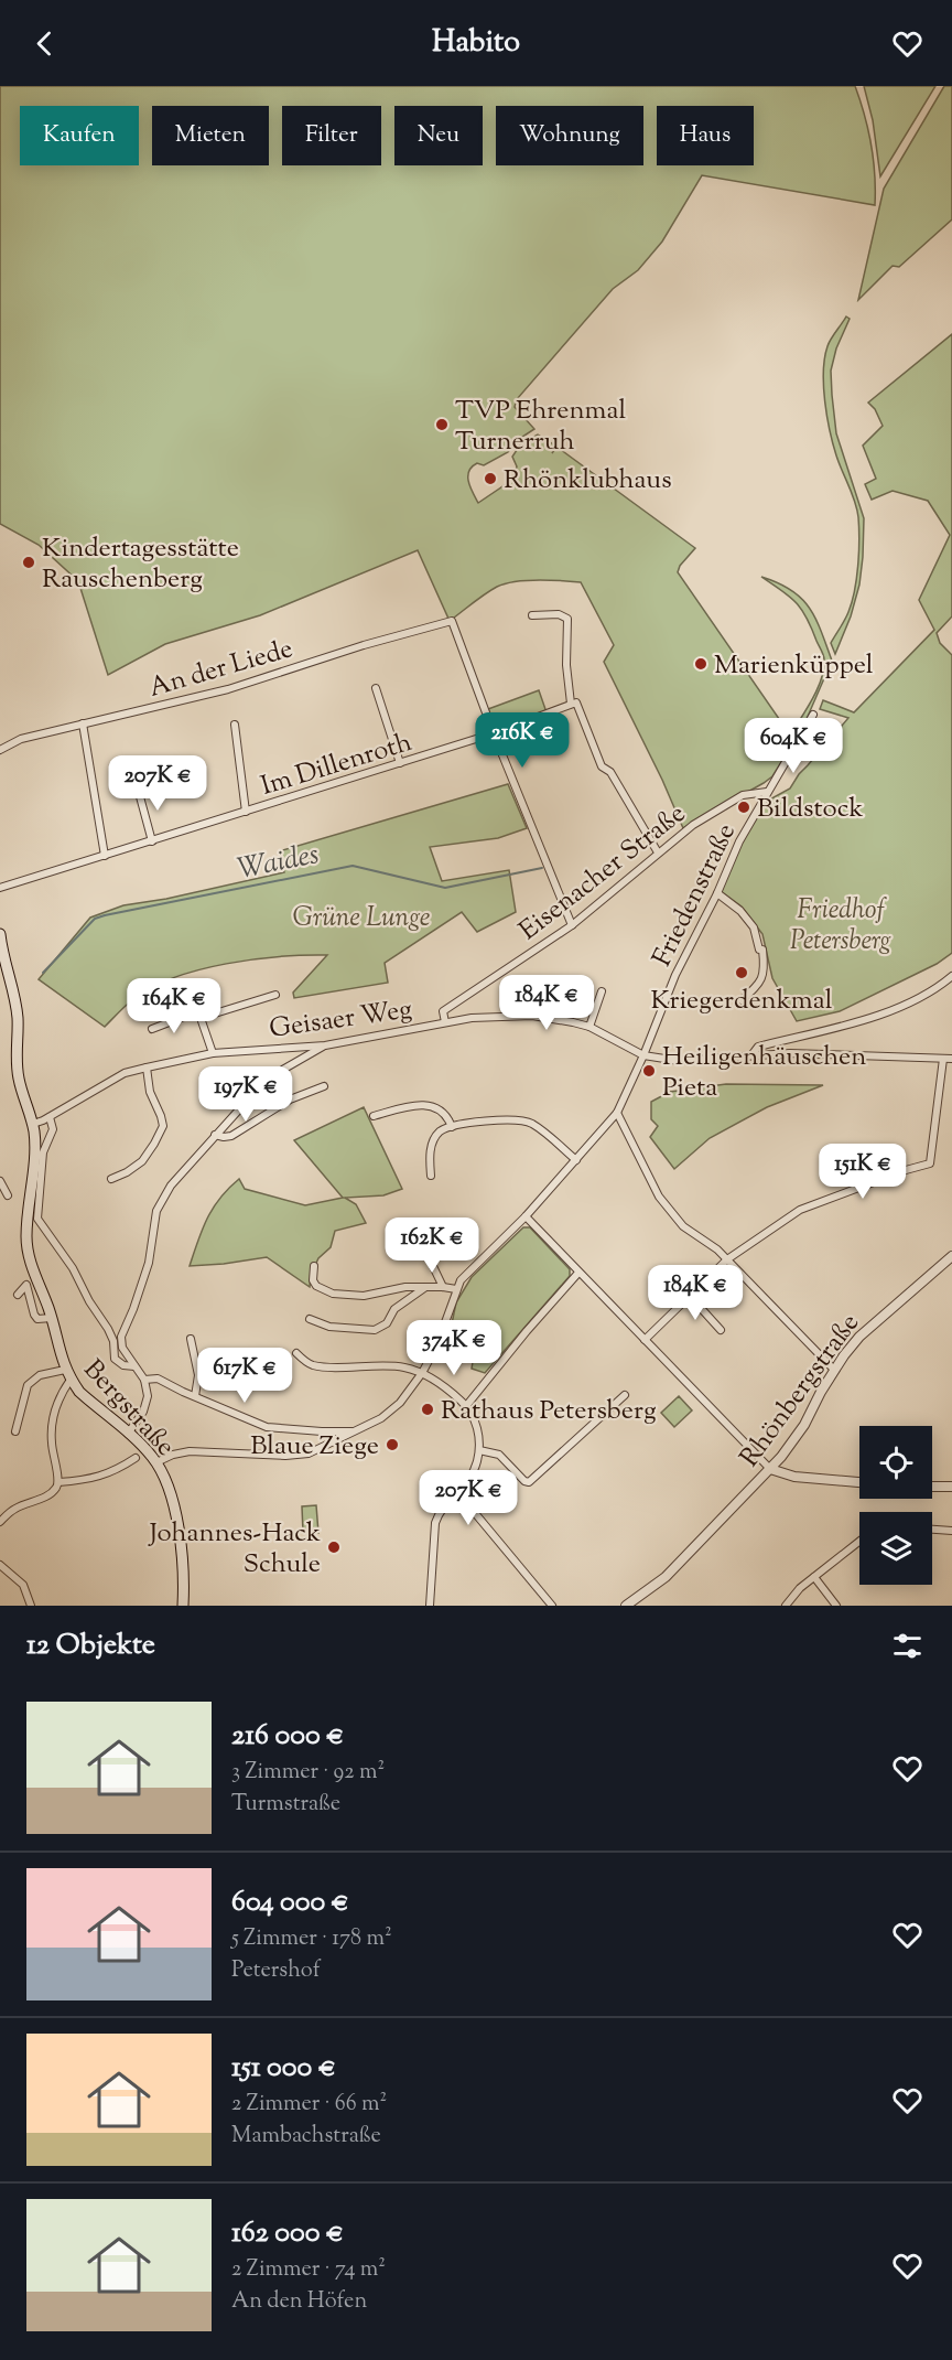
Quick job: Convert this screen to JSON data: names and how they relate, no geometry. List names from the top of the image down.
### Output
{
  "streets": {
    "main road": ["Bergstraße"],
    "street": [
      "An der Liede",
      "Im Dillenroth",
      "Eisenacher Straße",
      "Friedenstraße",
      "Geisaer Weg",
      "Rhönbergstraße"
    ]
  },
  "crossings": [
    ["An der Liede", "Im Dillenroth"],
    ["Eisenacher Straße", "Friedenstraße"],
    ["Eisenacher Straße", "Geisaer Weg"],
    ["Friedenstraße", "Geisaer Weg"],
    ["Friedenstraße", "Bergstraße"],
    ["Geisaer Weg", "Bergstraße"]
  ],
  "water": ["Waides"],
  "parks": ["Friedhof Petersberg", "Grüne Lunge"],
  "places": [
    "TVP Ehrenmal Turnerruh",
    "Rhönklubhaus",
    "Kindertagesstätte Rauschenberg",
    "Marienküppel",
    "Bildstock",
    "Kriegerdenkmal",
    "Heiligenhäuschen Pieta",
    "Rathaus Petersberg",
    "Blaue Ziege",
    "Johannes-Hack Schule"
  ],
  "page": {
    "header": "Habito",
    "chip": [
      "Kaufen",
      "Mieten",
      "Filter",
      "Neu",
      "Wohnung",
      "Haus"
    ],
    "price": [
      "216K €",
      "604K €",
      "207K €",
      "184K €",
      "164K €",
      "197K €",
      "151K €",
      "162K €",
      "184K €",
      "374K €",
      "617K €",
      "207K €"
    ],
    "heading": "12 Objekte",
    "list": [
      {
        "name": "216 000 €",
        "note": "3 Zimmer · 92 m² · Turmstraße"
      },
      {
        "name": "604 000 €",
        "note": "5 Zimmer · 178 m² · Petershof"
      },
      {
        "name": "151 000 €",
        "note": "2 Zimmer · 66 m² · Mambachstraße"
      },
      {
        "name": "162 000 €",
        "note": "2 Zimmer · 74 m² · An den Höfen"
      }
    ]
  }
}
